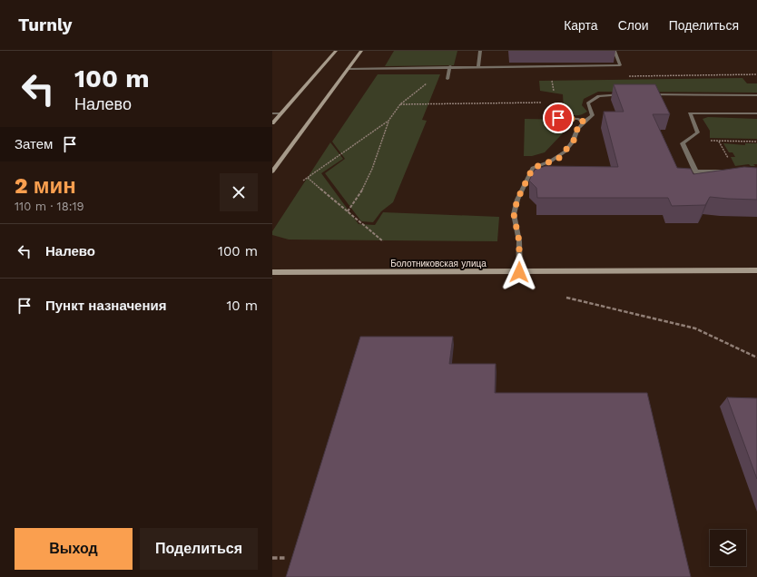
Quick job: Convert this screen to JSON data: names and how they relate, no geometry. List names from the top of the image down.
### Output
{
  "streets": {
    "main road": ["Болотниковская улица"]
  },
  "page": {
    "header": "Turnly",
    "nav": ["Карта", "Слои", "Поделиться"],
    "turn": ["100 m", "Налево"],
    "then": "Затем",
    "heading": ["2 мин", "110 m · 18:19"],
    "list": [
      {
        "name": "Налево",
        "value": "100 m"
      },
      {
        "name": "Пункт назначения",
        "value": "10 m"
      }
    ],
    "buttons": ["Выход", "Поделиться"]
  }
}
